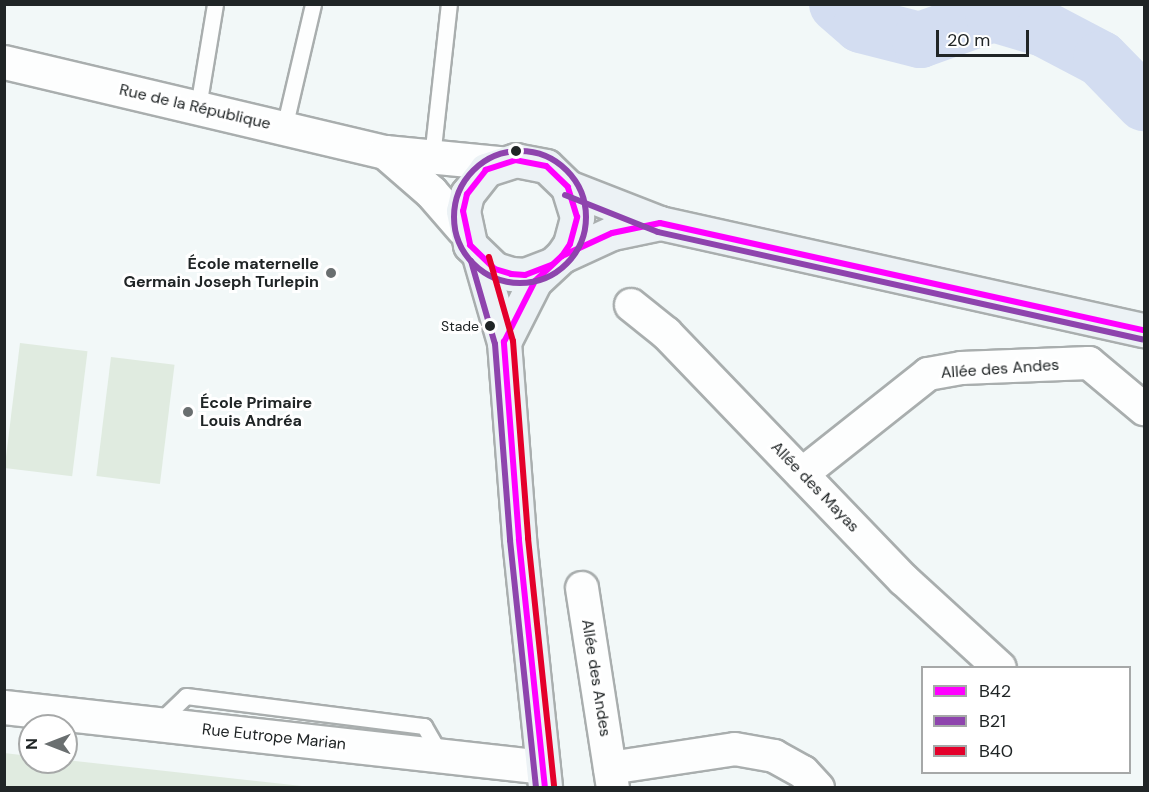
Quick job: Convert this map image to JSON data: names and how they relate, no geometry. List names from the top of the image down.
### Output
{
  "streets": {
    "street": [
      "Rue de la République",
      "Allée des Andes",
      "Allée des Mayas",
      "Rue Eutrope Marian"
    ]
  },
  "crossings": [
    ["Allée des Andes", "Allée des Mayas"]
  ],
  "places": ["École maternelle Germain Joseph Turlepin", "Stade", "École Primaire Louis Andréa"],
  "lines": ["transit line B21", "transit line B42", "transit line B40"],
  "legend": ["B42", "B21", "B40"],
  "scale_bar": "20 m",
  "north": "left"
}
